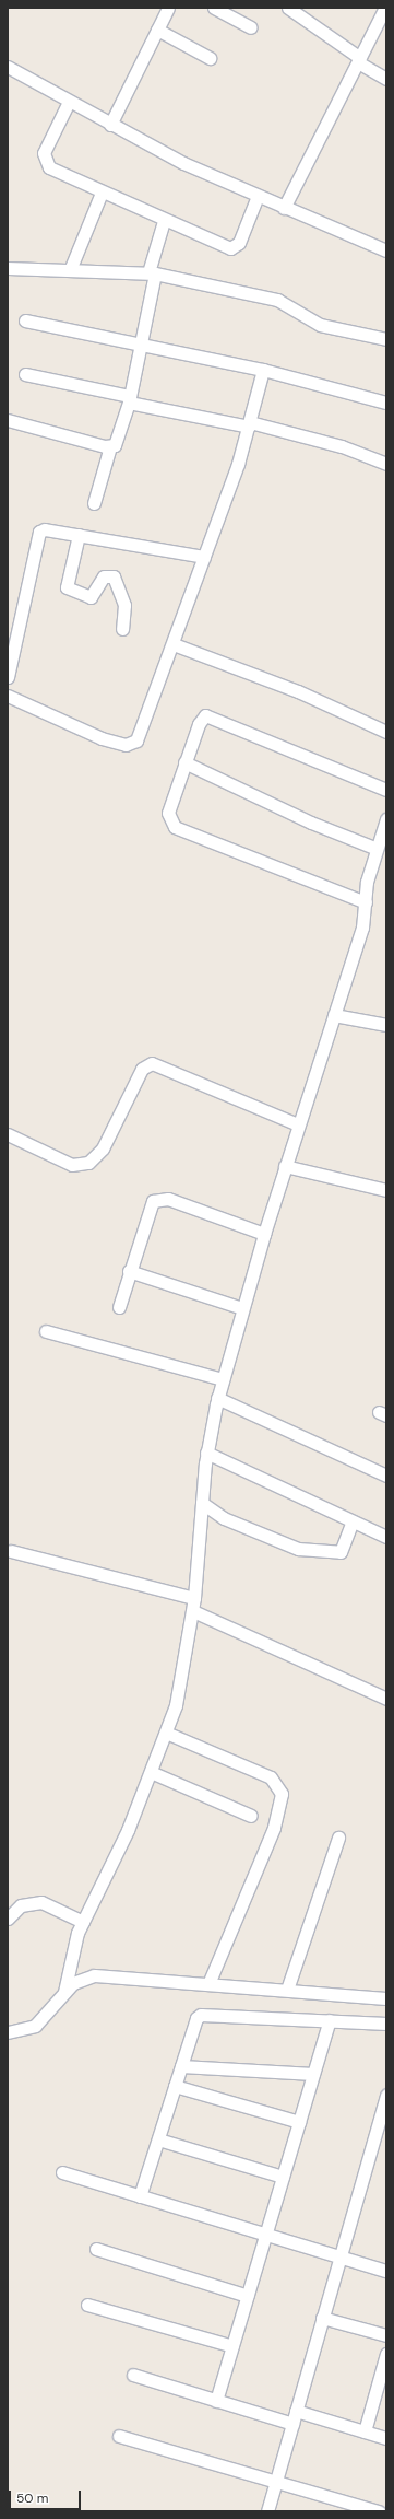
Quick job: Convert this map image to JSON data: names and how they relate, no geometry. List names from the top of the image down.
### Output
{
  "scale_bar": "50 m"
}
